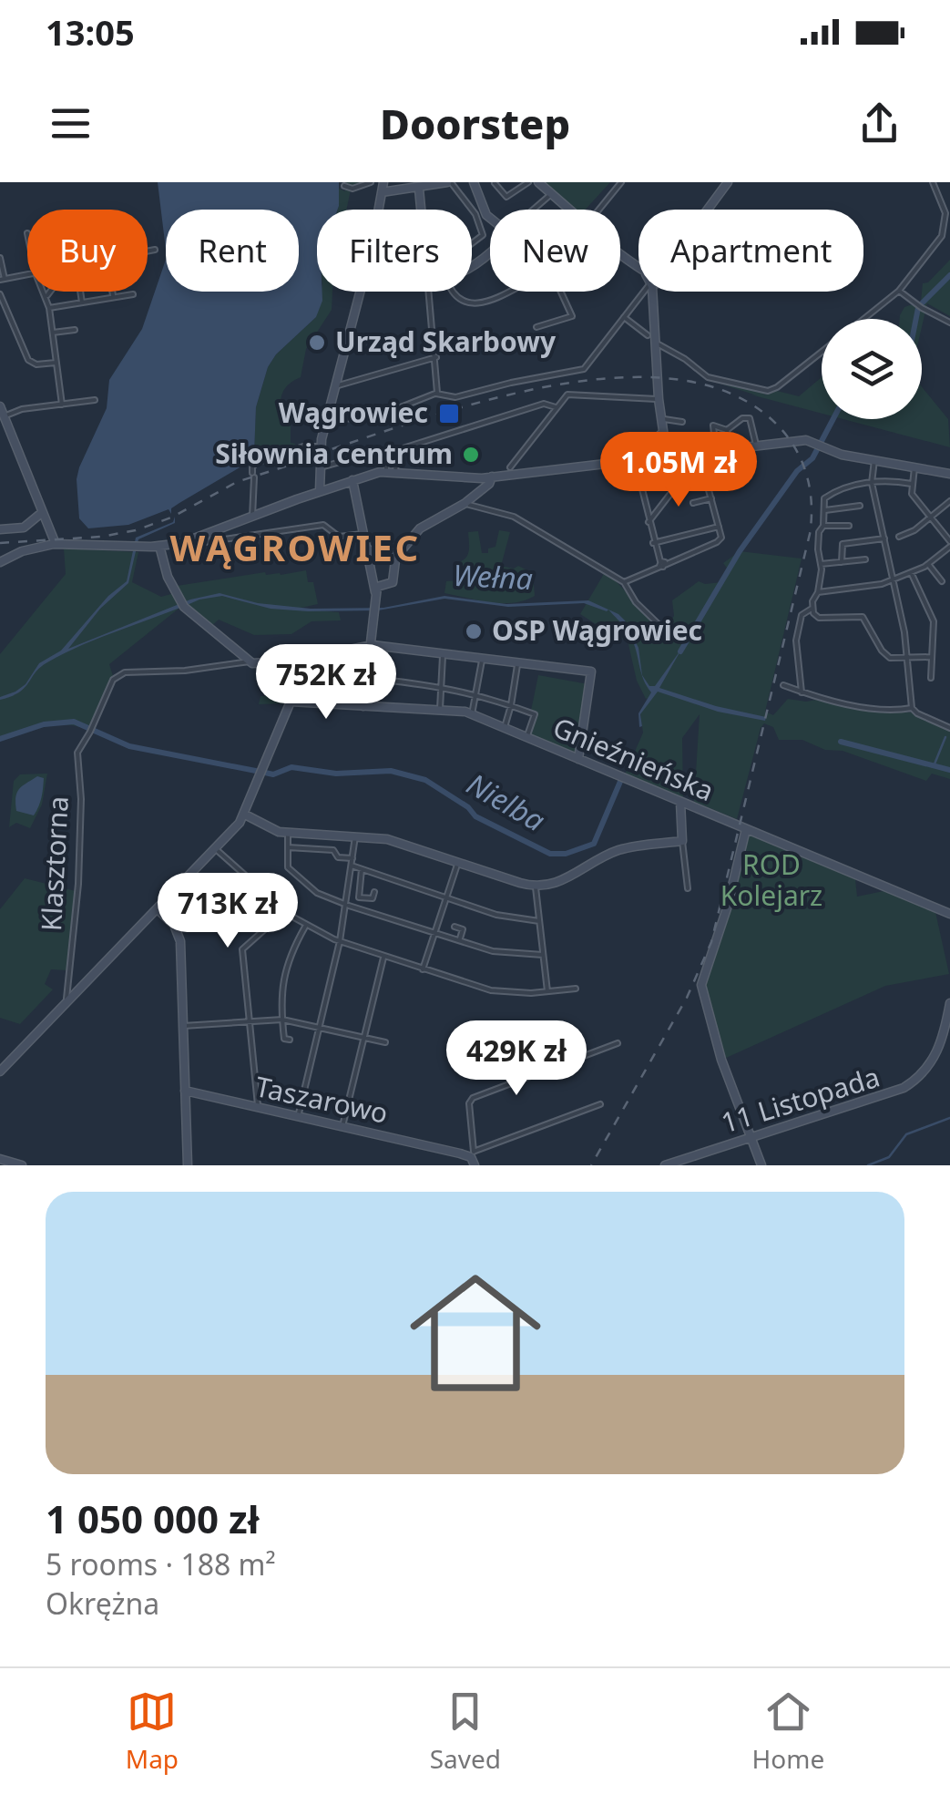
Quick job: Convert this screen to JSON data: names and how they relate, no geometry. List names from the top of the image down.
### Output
{
  "streets": {
    "street": [
      "Gnieźnieńska",
      "Klasztorna",
      "Taszarowo",
      "11 Listopada"
    ]
  },
  "crossings": [
    ["Gnieźnieńska", "Klasztorna"]
  ],
  "districts": ["WĄGROWIEC"],
  "water": ["Wełna", "Nielba"],
  "parks": ["ROD Kolejarz"],
  "places": {
    "other": ["Urząd Skarbowy", "Siłownia centrum", "OSP Wągrowiec"],
    "transit": ["Wągrowiec"]
  },
  "page": {
    "status": "13:05",
    "header": "Doorstep",
    "chip": [
      "Buy",
      "Rent",
      "Filters",
      "New",
      "Apartment"
    ],
    "price": [
      "1.05M zł",
      "752K zł",
      "713K zł",
      "429K zł"
    ],
    "list": [
      {
        "name": "1 050 000 zł",
        "note": "5 rooms · 188 m² · Okrężna"
      }
    ],
    "tabs": ["Map", "Saved", "Home"]
  }
}
